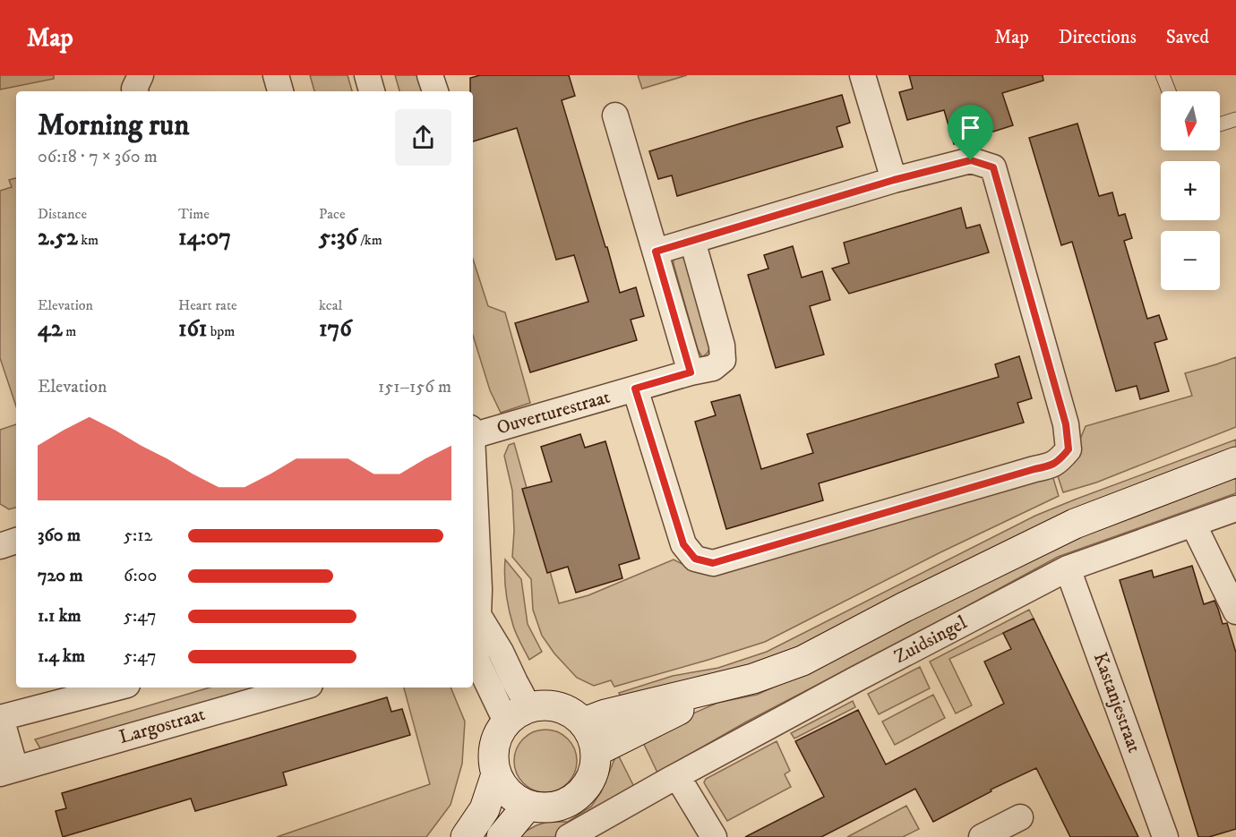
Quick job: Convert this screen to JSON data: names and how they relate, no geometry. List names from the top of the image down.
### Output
{
  "streets": {
    "street": [
      "Ouverturestraat",
      "Zuidsingel",
      "Kastanjestraat",
      "Largostraat"
    ]
  },
  "crossings": [
    ["Zuidsingel", "Kastanjestraat"]
  ],
  "north": "bottom",
  "page": {
    "header": "Map",
    "nav": ["Map", "Directions", "Saved"],
    "map_buttons": ["+", "−"],
    "heading": ["Morning run", "06:18 · 7 × 360 m"],
    "stats": [
      ["Distance", "2.52 km"],
      ["Time", "14:07"],
      ["Pace", "5:36 /km"],
      ["Elevation", "42 m"],
      ["Heart rate", "161 bpm"],
      ["kcal", "176"]
    ],
    "chart": ["Elevation", "151–156 m"],
    "list": [
      {
        "name": "360 m",
        "note": "5:12"
      },
      {
        "name": "720 m",
        "note": "6:00"
      },
      {
        "name": "1.1 km",
        "note": "5:47"
      },
      {
        "name": "1.4 km",
        "note": "5:47"
      }
    ]
  }
}
